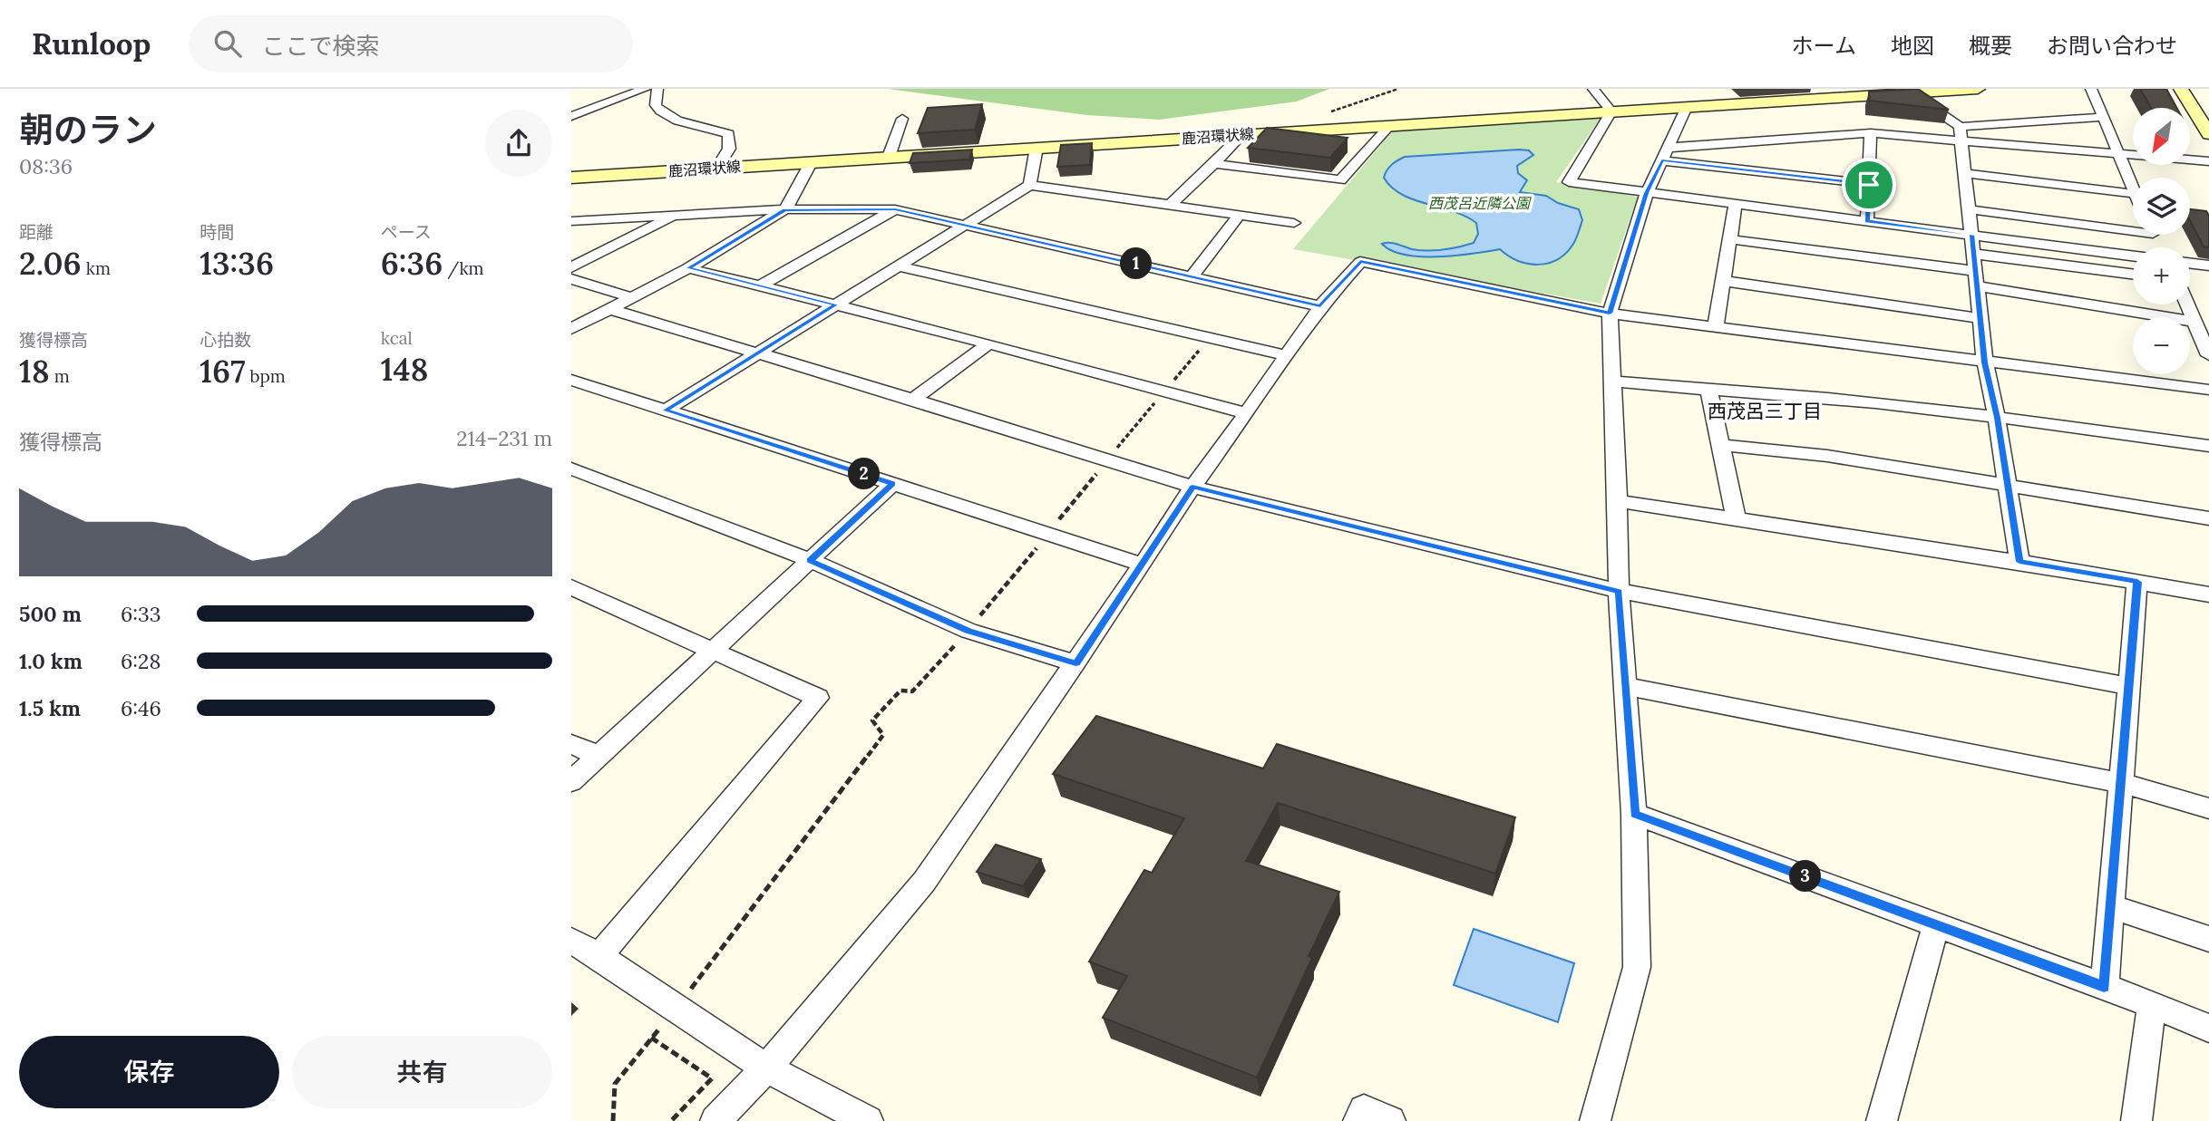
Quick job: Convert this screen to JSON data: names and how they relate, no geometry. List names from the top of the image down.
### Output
{
  "streets": {
    "main road": ["鹿沼環状線"]
  },
  "districts": ["西茂呂三丁目"],
  "parks": ["西茂呂近隣公園"],
  "north": "bottom left",
  "page": {
    "header": "Runloop",
    "search": "ここで検索",
    "nav": [
      "ホーム",
      "地図",
      "概要",
      "お問い合わせ"
    ],
    "heading": ["朝のラン", "08:36"],
    "map_buttons": ["+", "−"],
    "stats": [
      ["距離", "2.06 km"],
      ["時間", "13:36"],
      ["ペース", "6:36 /km"],
      ["獲得標高", "18 m"],
      ["心拍数", "167 bpm"],
      ["kcal", "148"]
    ],
    "pins": ["1", "2", "3"],
    "chart": ["獲得標高", "214–231 m"],
    "list": [
      {
        "name": "500 m",
        "note": "6:33"
      },
      {
        "name": "1.0 km",
        "note": "6:28"
      },
      {
        "name": "1.5 km",
        "note": "6:46"
      }
    ],
    "buttons": ["保存", "共有"]
  }
}
